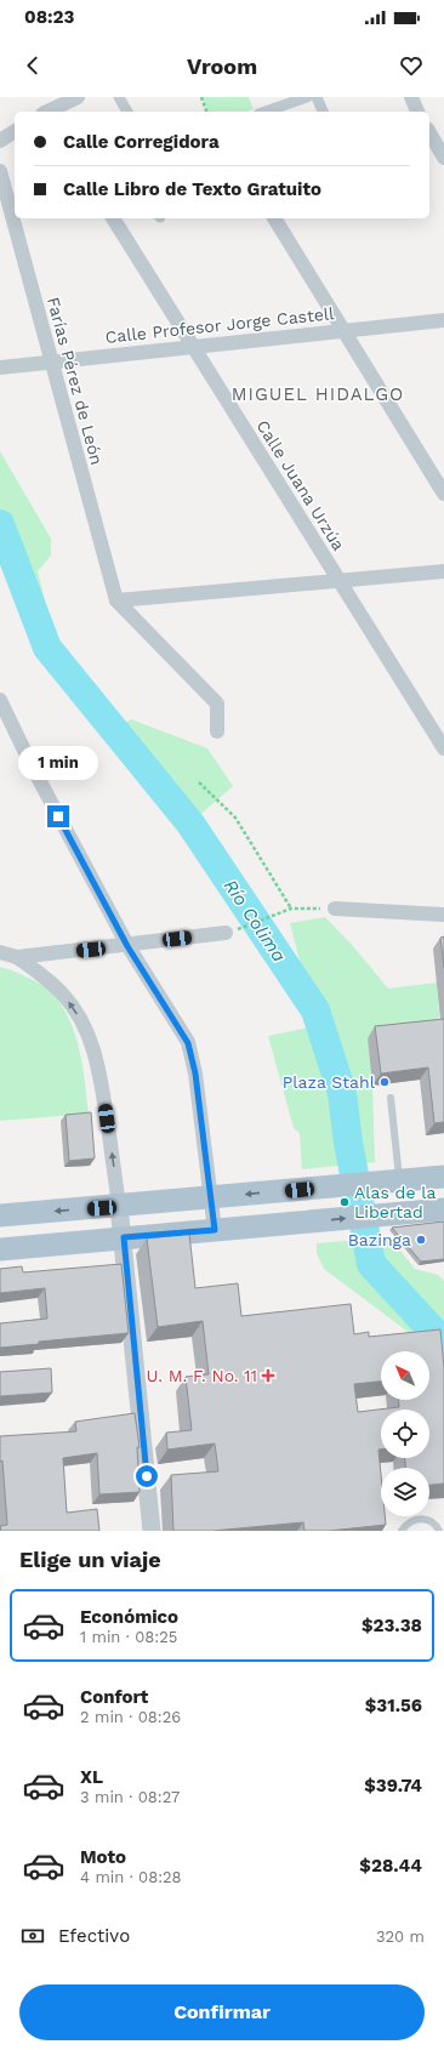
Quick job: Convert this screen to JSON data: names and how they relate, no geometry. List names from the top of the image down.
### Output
{
  "streets": {
    "street": ["Calle Profesor Jorge Castell", "Farías Pérez de León", "Calle Juana Urzúa"]
  },
  "crossings": [
    ["Calle Profesor Jorge Castell", "Farías Pérez de León"],
    ["Calle Profesor Jorge Castell", "Calle Juana Urzúa"]
  ],
  "districts": ["MIGUEL HIDALGO"],
  "water": ["Río Colima"],
  "places": {
    "other": ["Plaza Stahl", "Alas de la Libertad", "Bazinga"],
    "health": ["U. M. F. No. 11"]
  },
  "north": "top left",
  "page": {
    "status": "08:23",
    "header": "Vroom",
    "banner": ["Calle Corregidora", "Calle Libro de Texto Gratuito"],
    "bubble": "1 min",
    "heading": "Elige un viaje",
    "list": [
      {
        "name": "Económico",
        "note": "1 min · 08:25",
        "value": "$23.38"
      },
      {
        "name": "Confort",
        "note": "2 min · 08:26",
        "value": "$31.56"
      },
      {
        "name": "XL",
        "note": "3 min · 08:27",
        "value": "$39.74"
      },
      {
        "name": "Moto",
        "note": "4 min · 08:28",
        "value": "$28.44"
      }
    ],
    "pay": ["Efectivo", "320 m"],
    "buttons": "Confirmar"
  }
}
